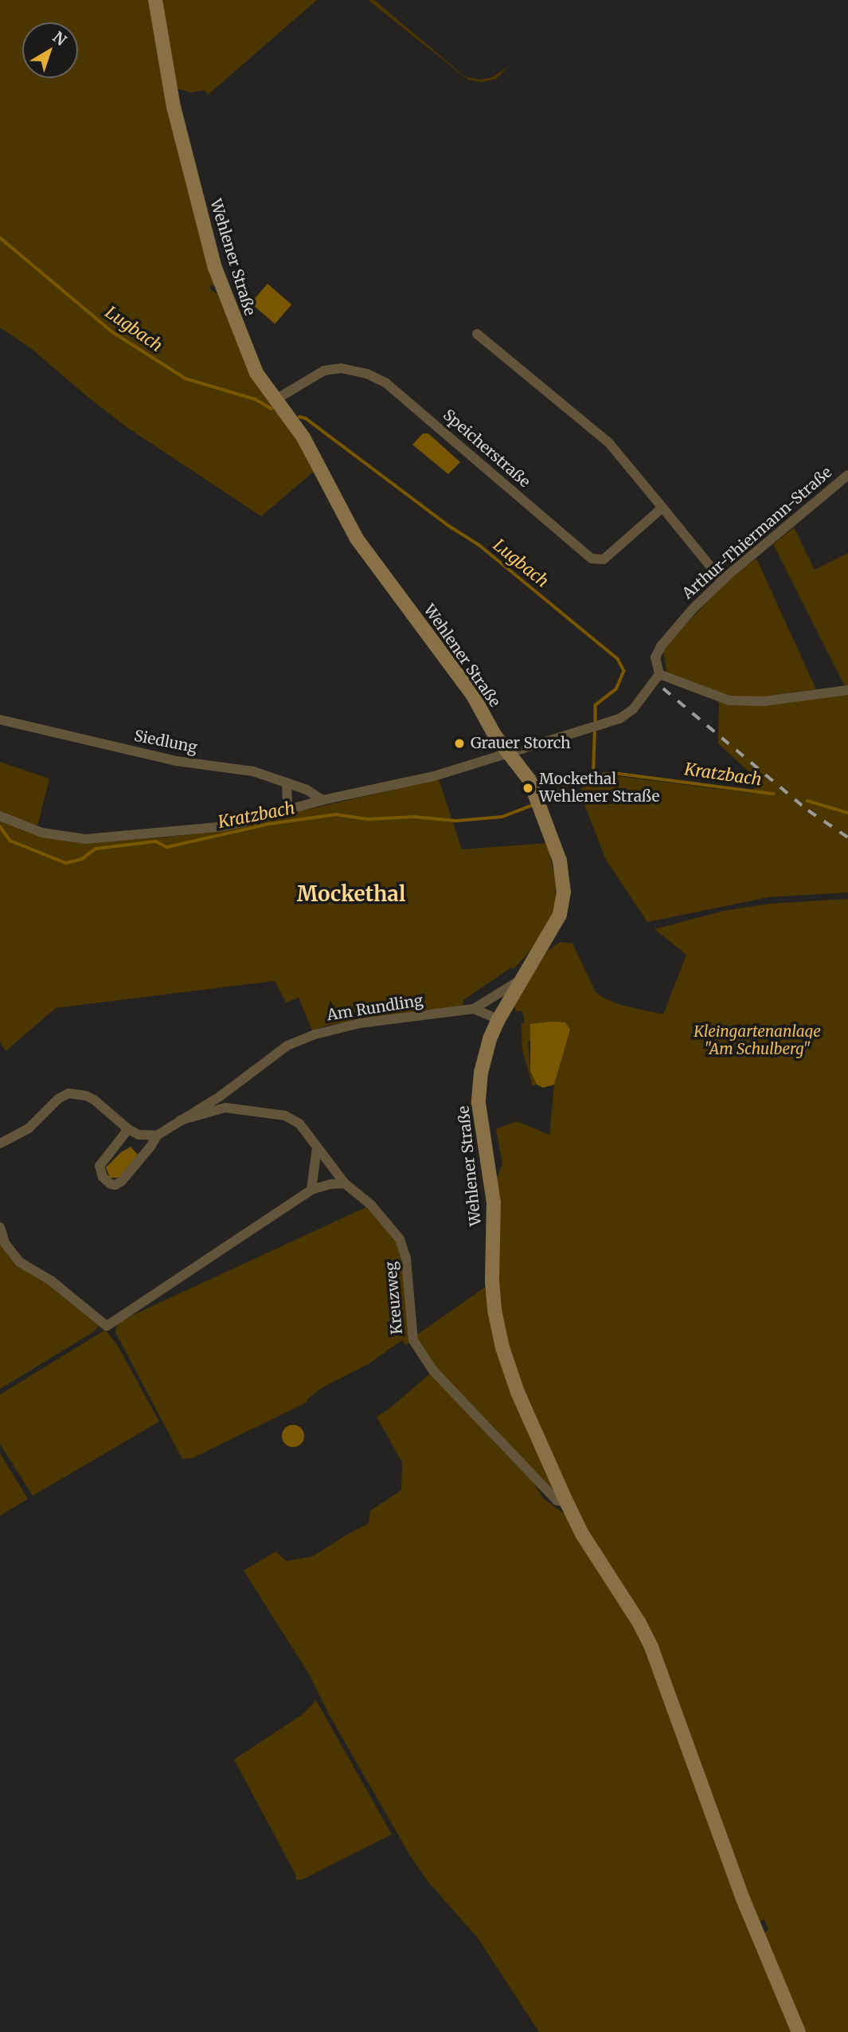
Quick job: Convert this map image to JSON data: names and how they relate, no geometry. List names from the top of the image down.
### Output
{
  "streets": {
    "street": [
      "Wehlener Straße",
      "Speicherstraße",
      "Arthur-Thiermann-Straße",
      "Siedlung",
      "Am Rundling",
      "Kreuzweg"
    ]
  },
  "crossings": [
    ["Wehlener Straße", "Speicherstraße"],
    ["Wehlener Straße", "Am Rundling"],
    ["Wehlener Straße", "Kreuzweg"],
    ["Am Rundling", "Kreuzweg"]
  ],
  "districts": ["Mockethal"],
  "water": ["Lugbach", "Kratzbach"],
  "parks": ["Kleingartenanlage \"Am Schulberg\""],
  "places": ["Grauer Storch", "Mockethal Wehlener Straße"],
  "north": "top right"
}
